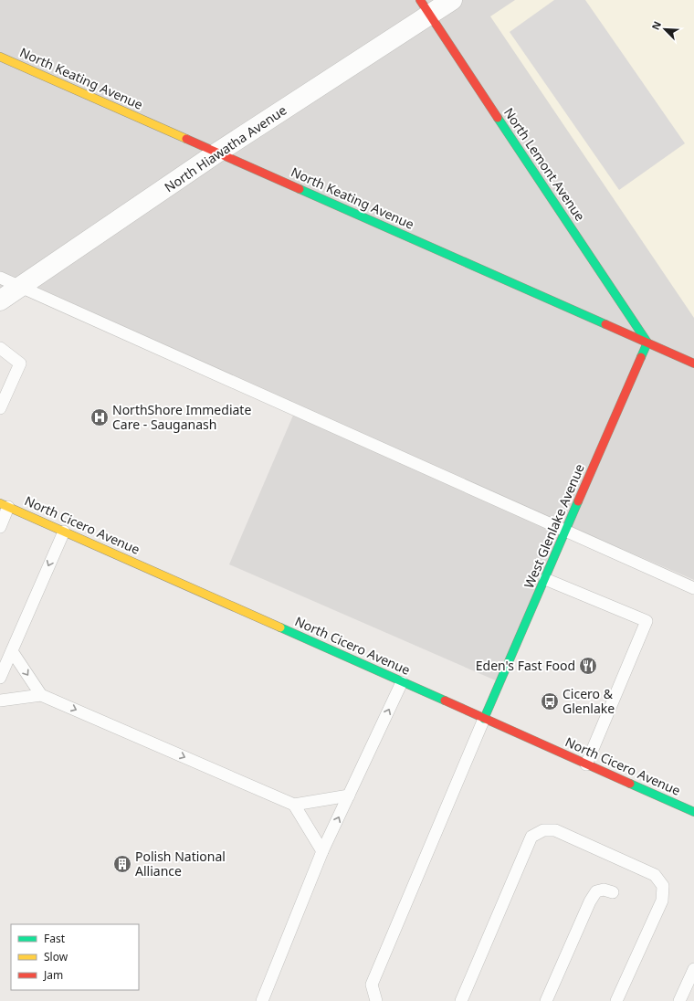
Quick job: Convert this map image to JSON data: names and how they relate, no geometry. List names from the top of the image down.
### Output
{
  "streets": {
    "street": [
      "North Keating Avenue",
      "North Hiawatha Avenue",
      "North Lemont Avenue",
      "North Cicero Avenue",
      "West Glenlake Avenue"
    ]
  },
  "crossings": [
    ["North Keating Avenue", "North Hiawatha Avenue"],
    ["North Keating Avenue", "North Lemont Avenue"],
    ["North Keating Avenue", "West Glenlake Avenue"],
    ["North Hiawatha Avenue", "North Lemont Avenue"],
    ["North Lemont Avenue", "West Glenlake Avenue"],
    ["North Cicero Avenue", "West Glenlake Avenue"]
  ],
  "places": {
    "hospital": ["NorthShore Immediate Care - Sauganash"],
    "restaurant": ["Eden's Fast Food"],
    "bus stop": ["Cicero & Glenlake"],
    "building": ["Polish National Alliance"]
  },
  "legend": ["Fast", "Slow", "Jam"],
  "north": "top left"
}
